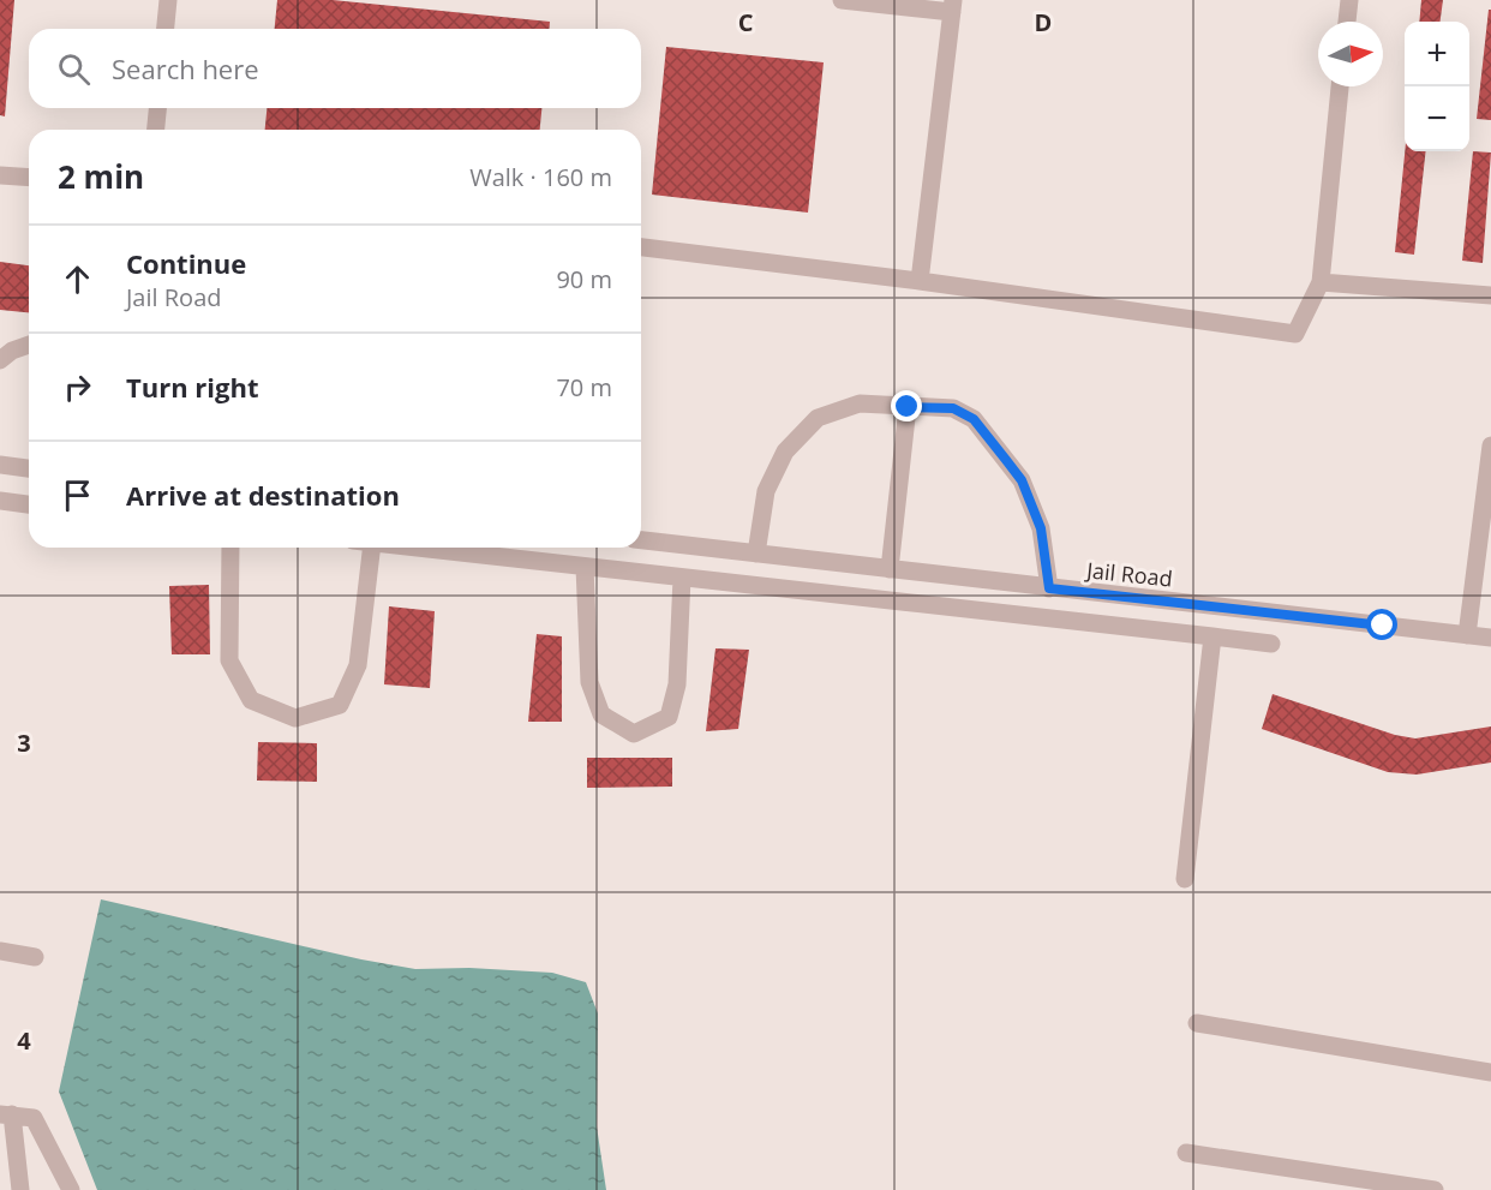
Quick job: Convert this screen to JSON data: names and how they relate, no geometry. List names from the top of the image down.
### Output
{
  "streets": {
    "street": ["Jail Road"]
  },
  "north": "right",
  "page": {
    "map_buttons": ["+", "−"],
    "search": "Search here",
    "heading": ["2 min", "Walk · 160 m"],
    "list": [
      ["Continue", "Jail Road", "90 m"],
      ["Turn right", "70 m"],
      "Arrive at destination"
    ]
  },
  "grid": {
    "columns": ["C", "D"],
    "rows": ["3", "4"]
  }
}
